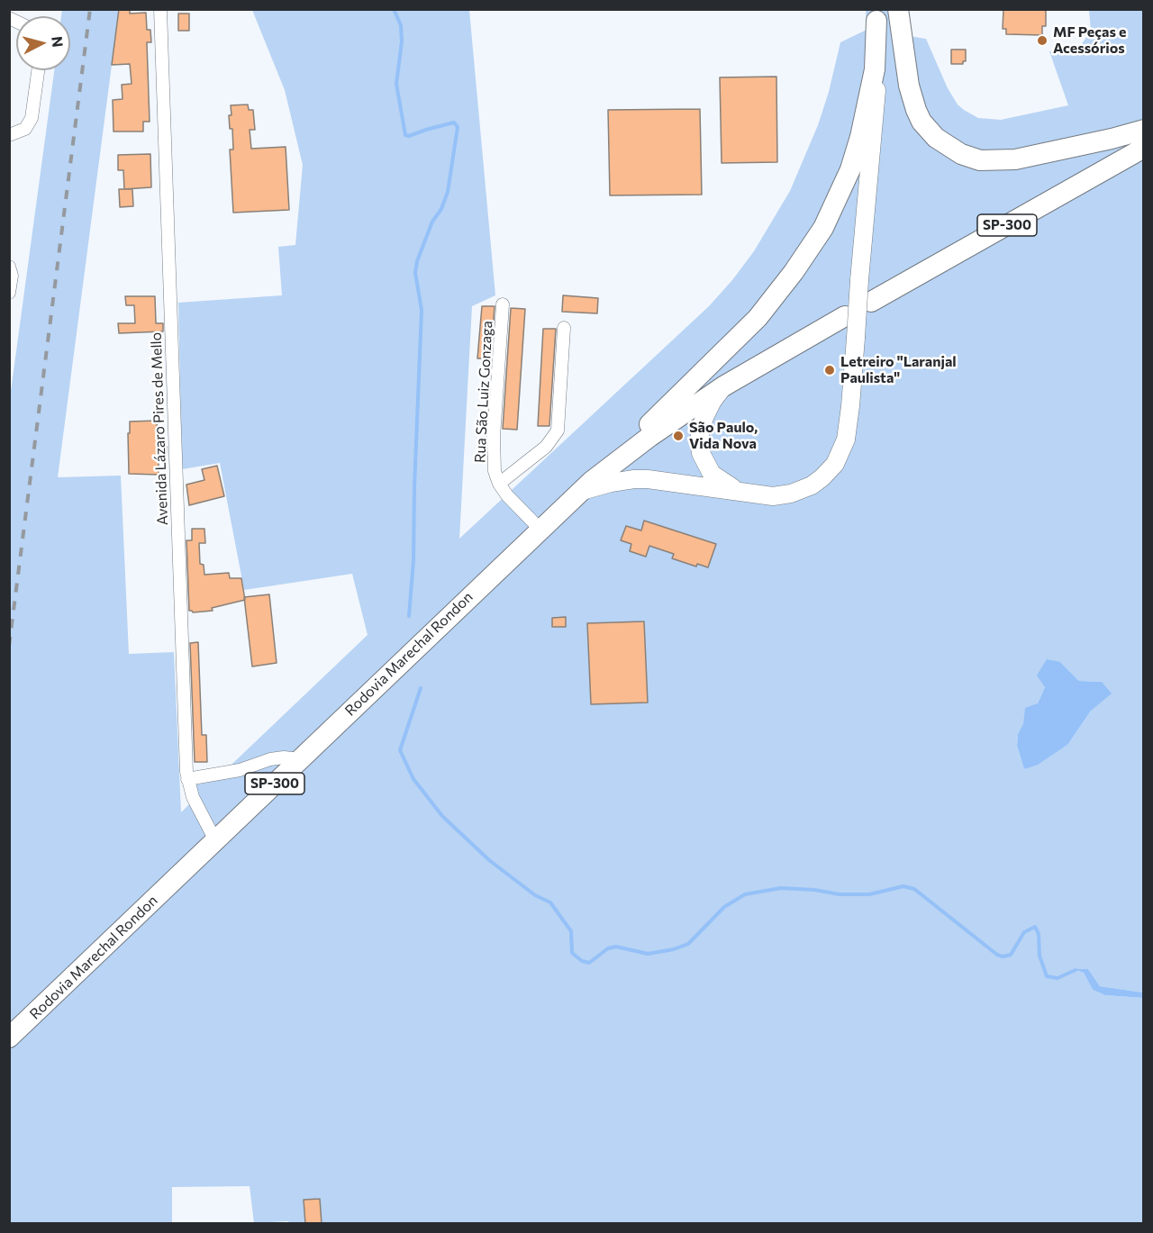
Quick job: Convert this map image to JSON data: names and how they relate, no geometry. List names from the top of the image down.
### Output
{
  "streets": {
    "main road": ["SP-300", "Rodovia Marechal Rondon"],
    "street": ["Rua São Luiz Gonzaga", "Avenida Lázaro Pires de Mello"]
  },
  "crossings": [
    ["Rua São Luiz Gonzaga", "Rodovia Marechal Rondon"],
    ["Avenida Lázaro Pires de Mello", "Rodovia Marechal Rondon"]
  ],
  "places": ["MF Peças e Acessórios", "Letreiro \"Laranjal Paulista\"", "São Paulo, Vida Nova"],
  "north": "right"
}
